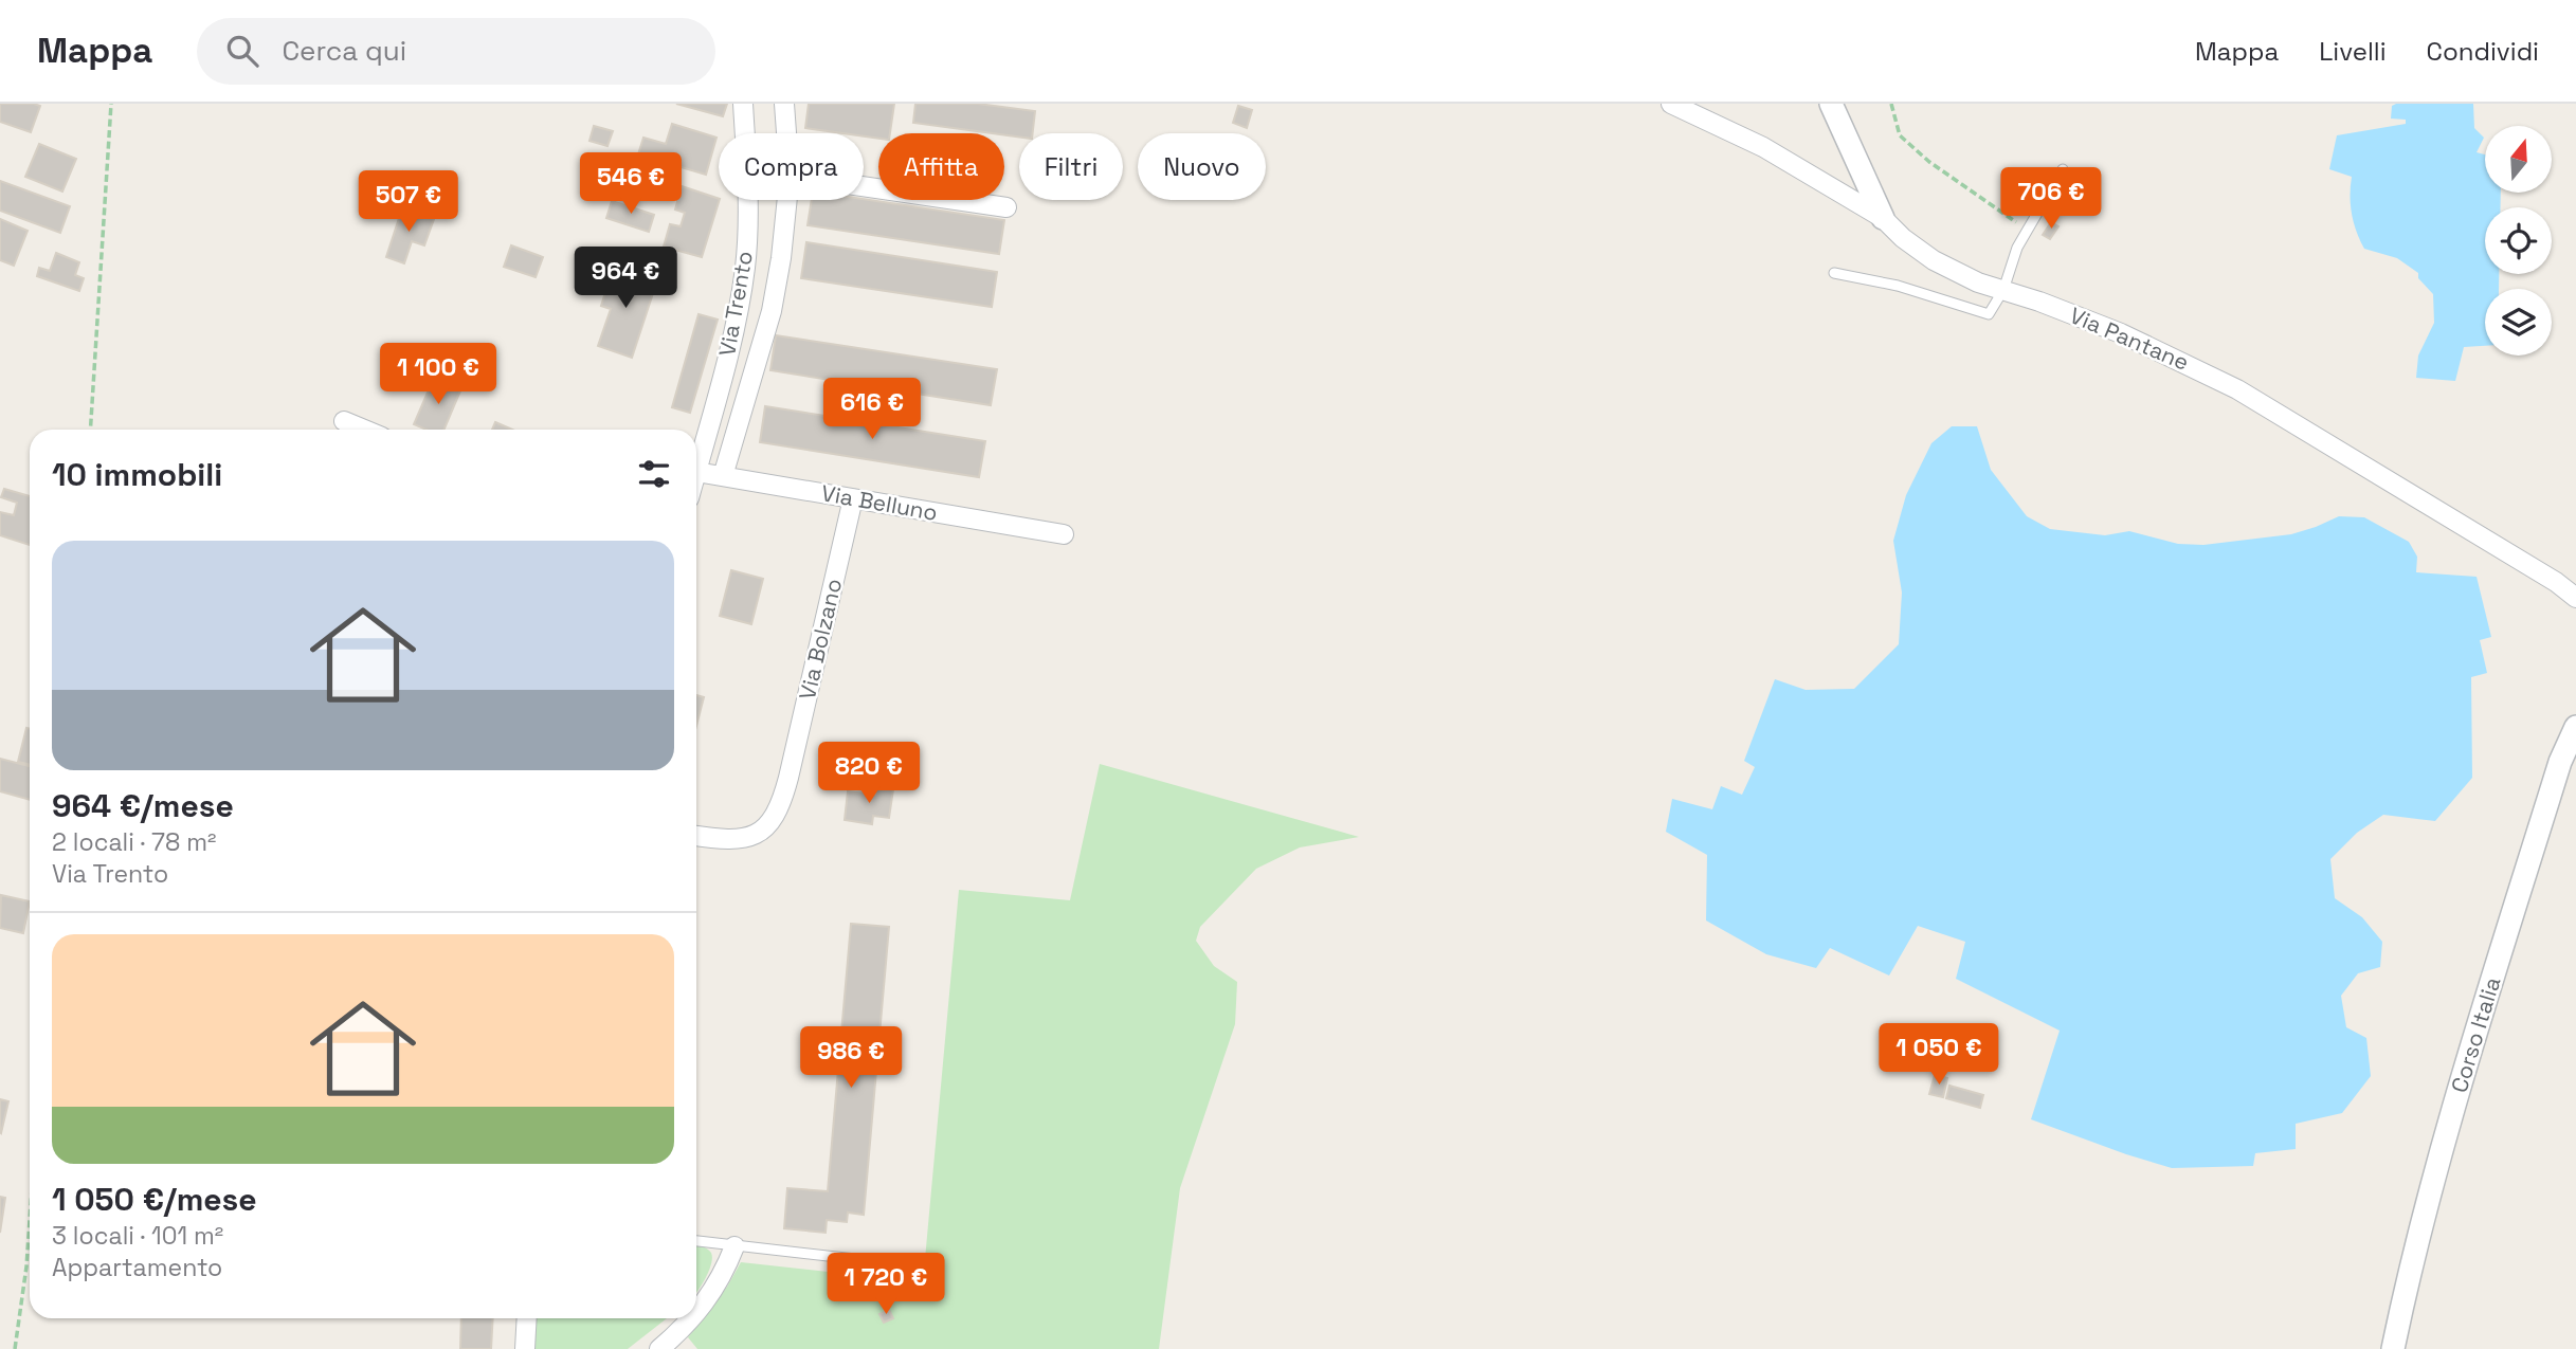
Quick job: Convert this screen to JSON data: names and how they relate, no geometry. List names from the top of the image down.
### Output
{
  "streets": {
    "street": [
      "Via Trento",
      "Via Pantane",
      "Via Belluno",
      "Via Bolzano",
      "Corso Italia"
    ]
  },
  "crossings": [
    ["Via Trento", "Via Belluno"],
    ["Via Belluno", "Via Bolzano"]
  ],
  "north": "top",
  "page": {
    "header": "Mappa",
    "search": "Cerca qui",
    "nav": ["Mappa", "Livelli", "Condividi"],
    "chip": [
      "Compra",
      "Affitta",
      "Filtri",
      "Nuovo"
    ],
    "price": [
      "546 €",
      "706 €",
      "507 €",
      "964 €",
      "1 100 €",
      "616 €",
      "820 €",
      "1 050 €",
      "986 €",
      "1 720 €"
    ],
    "heading": "10 immobili",
    "list": [
      {
        "name": "964 €/mese",
        "note": "2 locali · 78 m² · Via Trento"
      },
      {
        "name": "1 050 €/mese",
        "note": "3 locali · 101 m² · Appartamento"
      }
    ]
  }
}
